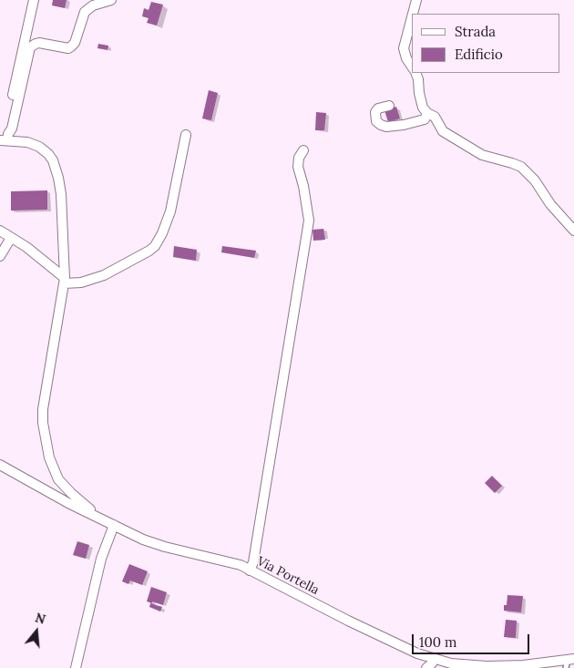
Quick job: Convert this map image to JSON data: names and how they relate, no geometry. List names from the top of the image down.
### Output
{
  "streets": {
    "street": ["Via Portella"]
  },
  "legend": ["Strada", "Edificio"],
  "scale_bar": "100 m",
  "north": "top"
}
